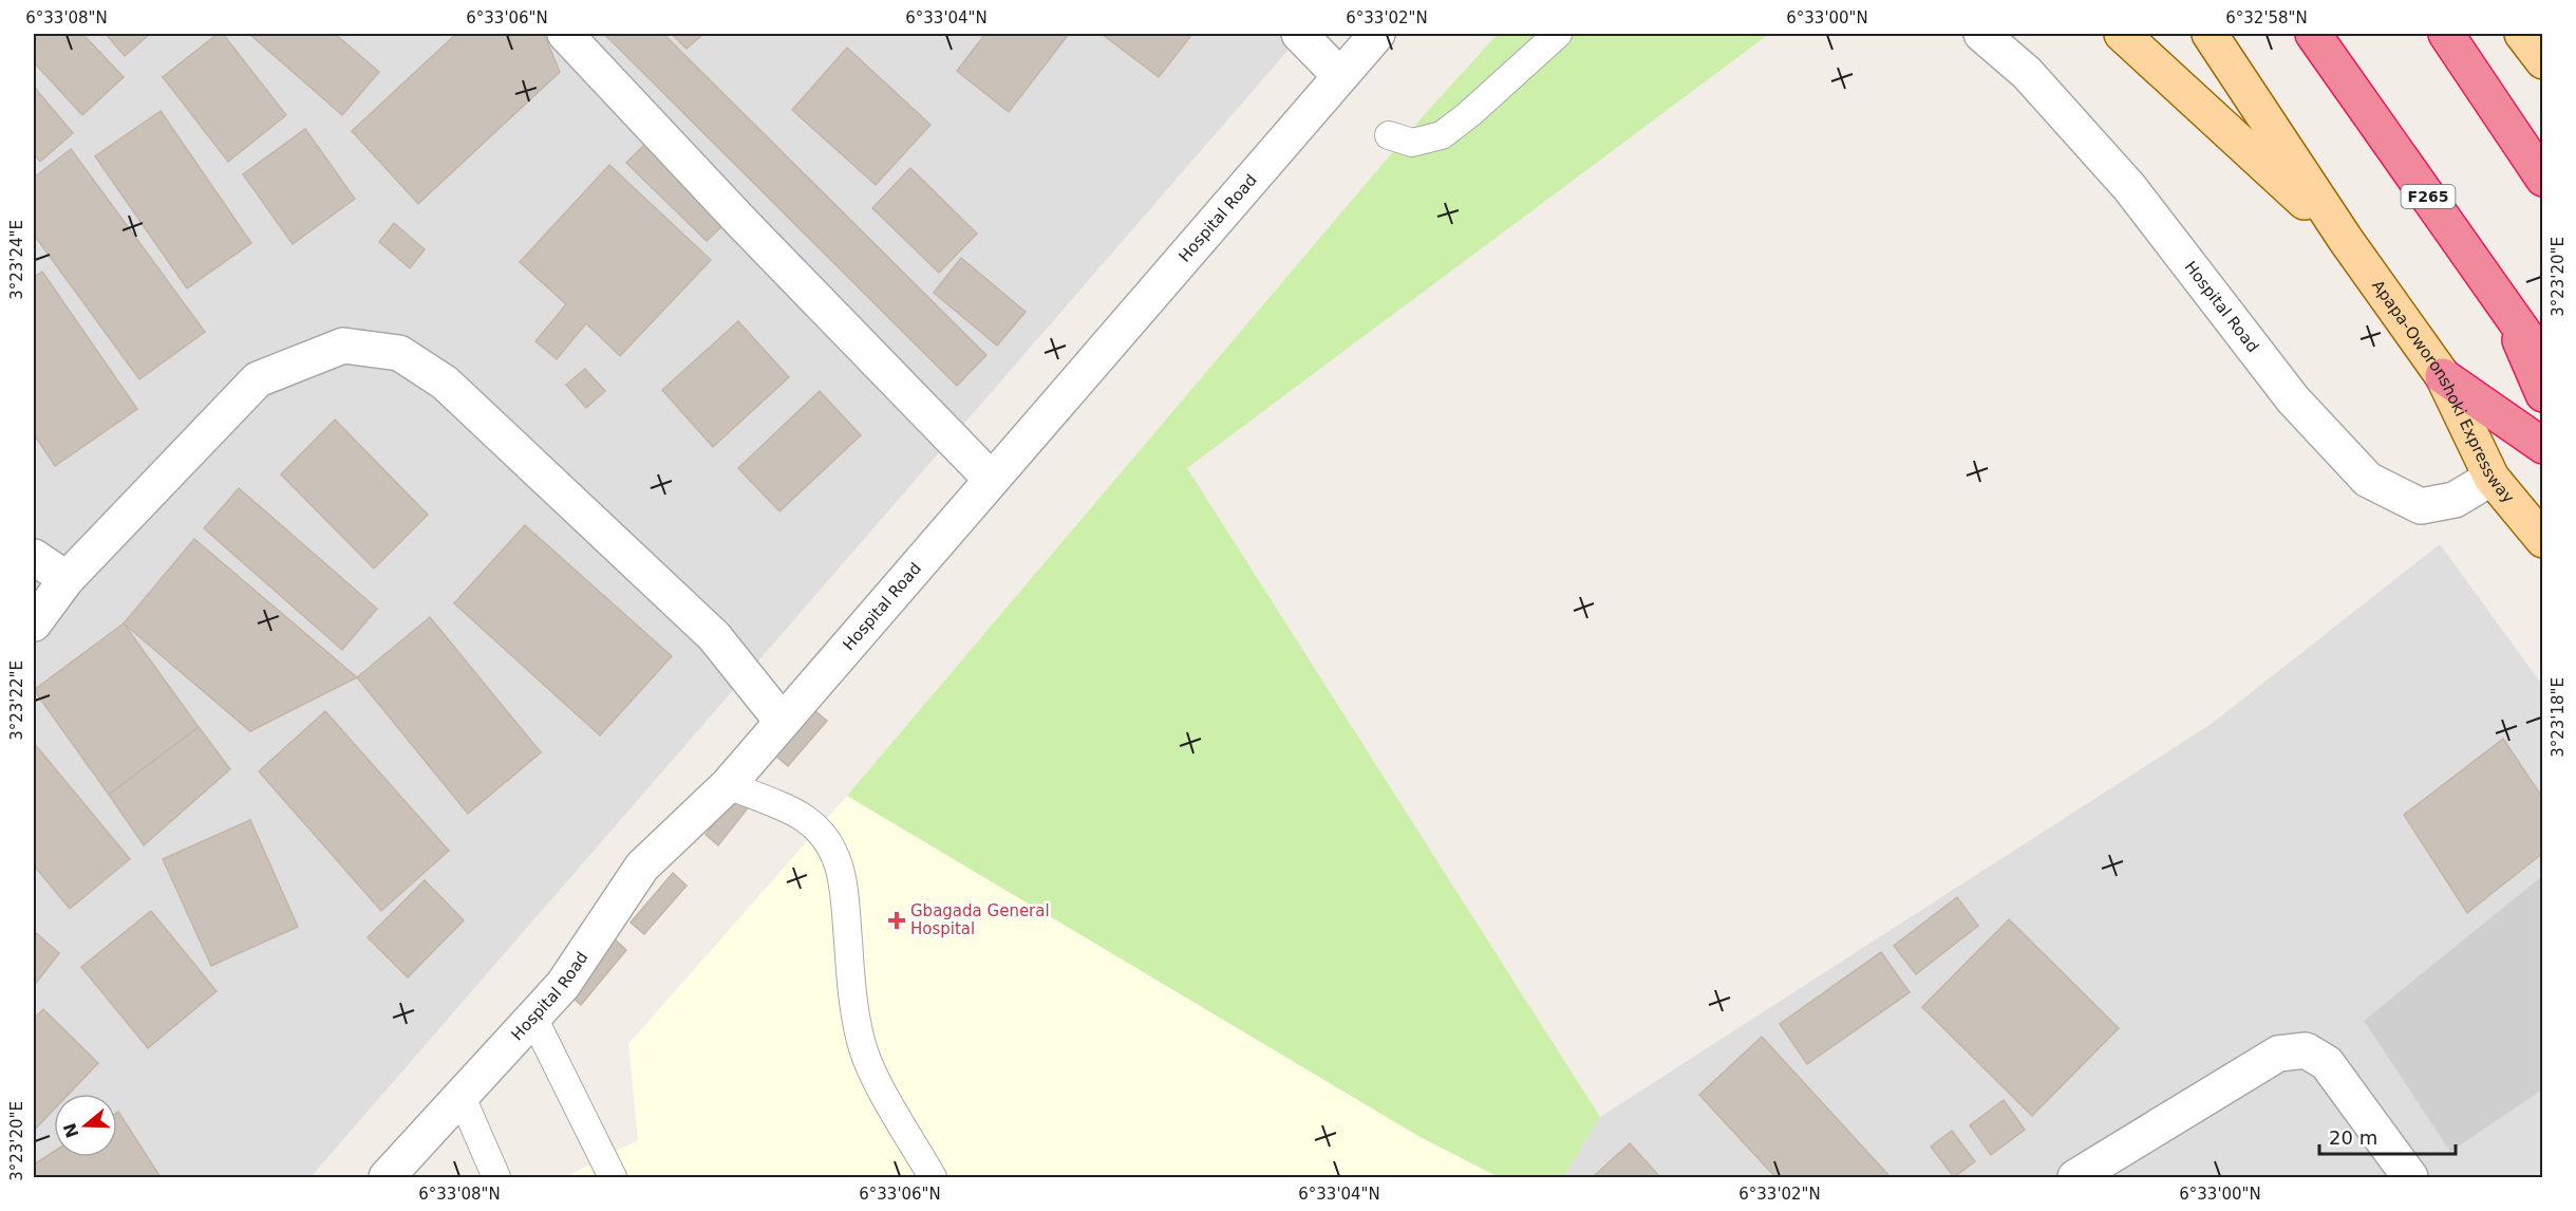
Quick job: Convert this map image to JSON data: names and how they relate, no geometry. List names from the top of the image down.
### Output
{
  "streets": {
    "highway": ["F265"],
    "main road": ["Apapa-Oworonshoki Expressway"],
    "street": ["Hospital Road"]
  },
  "crossings": [
    ["Hospital Road", "Apapa-Oworonshoki Expressway"]
  ],
  "places": {
    "health": ["Gbagada General Hospital"]
  },
  "scale_bar": "20 m",
  "north": "left",
  "coordinates": [
    "6°33'08\"N",
    "6°33'06\"N",
    "6°33'04\"N",
    "6°33'02\"N",
    "6°33'00\"N",
    "6°32'58\"N",
    "3°23'24\"E",
    "3°23'20\"E",
    "3°23'22\"E",
    "3°23'18\"E"
  ]
}
